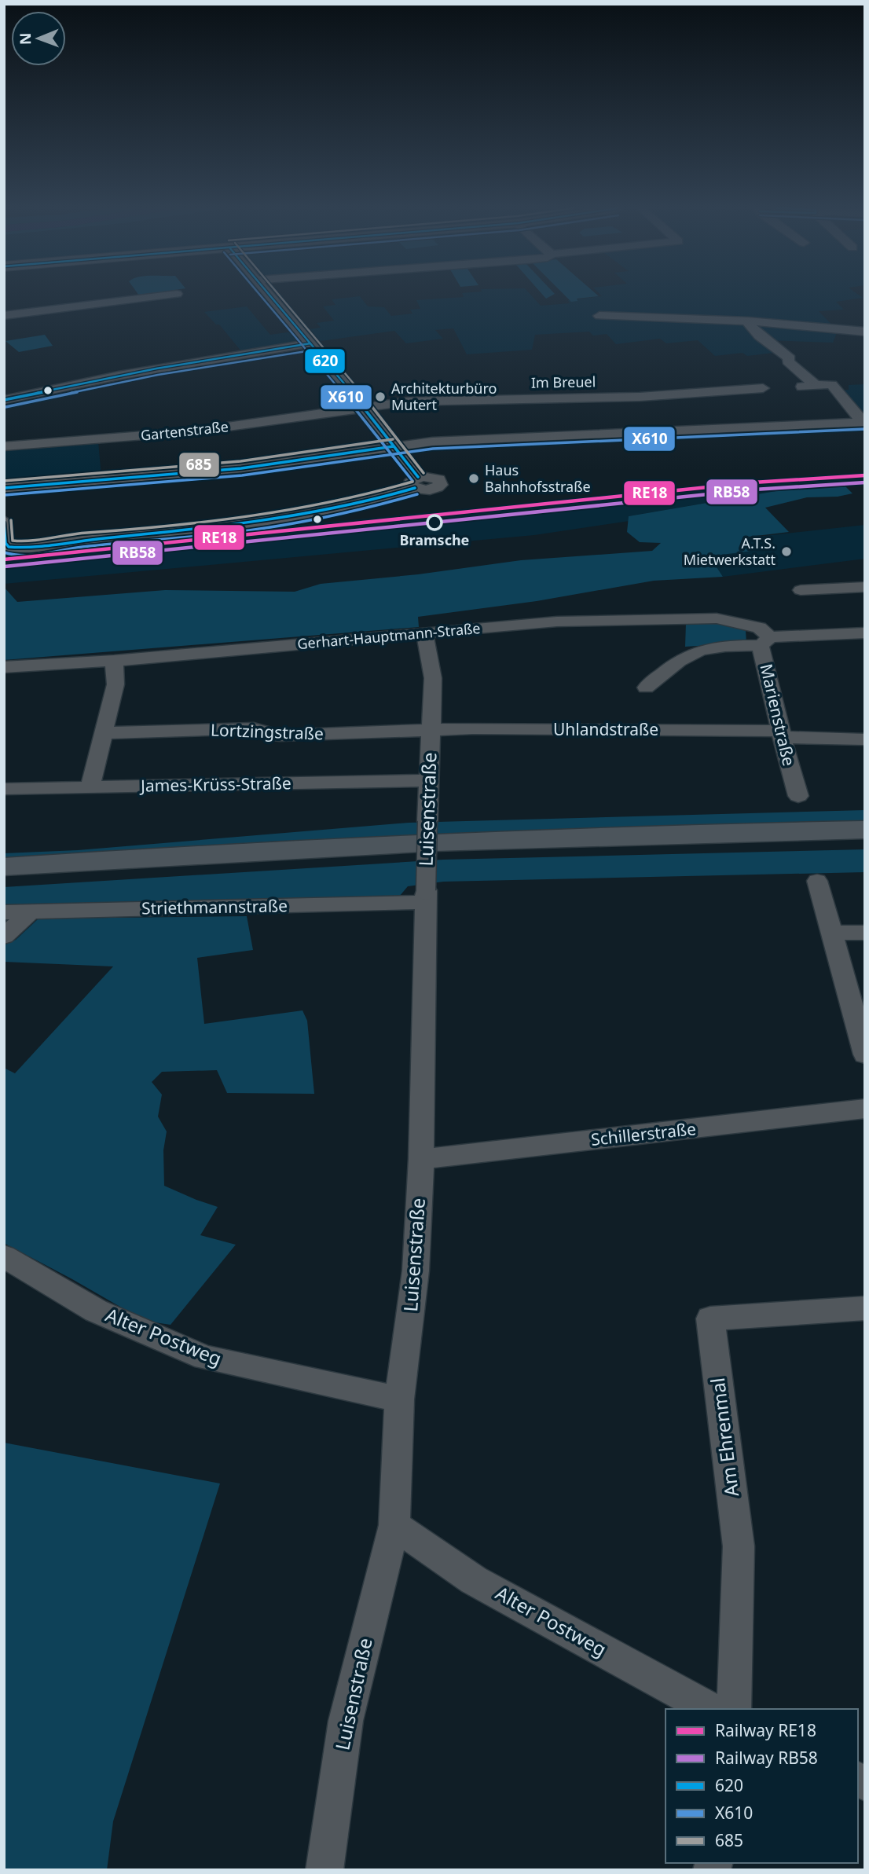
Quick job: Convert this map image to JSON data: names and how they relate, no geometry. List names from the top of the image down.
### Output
{
  "streets": {
    "street": [
      "Im Breuel",
      "Gartenstraße",
      "Gerhart-Hauptmann-Straße",
      "Marienstraße",
      "Uhlandstraße",
      "Lortzingstraße",
      "James-Krüss-Straße",
      "Luisenstraße",
      "Striethmannstraße",
      "Schillerstraße",
      "Alter Postweg",
      "Am Ehrenmal"
    ]
  },
  "crossings": [
    ["Im Breuel", "Gartenstraße"],
    ["Gerhart-Hauptmann-Straße", "Marienstraße"],
    ["Gerhart-Hauptmann-Straße", "Luisenstraße"],
    ["Marienstraße", "Uhlandstraße"],
    ["Uhlandstraße", "Lortzingstraße"],
    ["Uhlandstraße", "Luisenstraße"],
    ["Lortzingstraße", "Luisenstraße"],
    ["James-Krüss-Straße", "Luisenstraße"],
    ["Luisenstraße", "Striethmannstraße"],
    ["Luisenstraße", "Schillerstraße"],
    ["Luisenstraße", "Alter Postweg"]
  ],
  "places": [
    "Architekturbüro Mutert",
    "Haus Bahnhofsstraße",
    "Bramsche",
    "A.T.S. Mietwerkstatt"
  ],
  "lines": [
    "transit line 620",
    "transit line X610",
    "transit line 685",
    "rail line RE18",
    "rail line RB58"
  ],
  "legend": [
    "Railway RE18",
    "Railway RB58",
    "620",
    "X610",
    "685"
  ],
  "north": "left"
}
